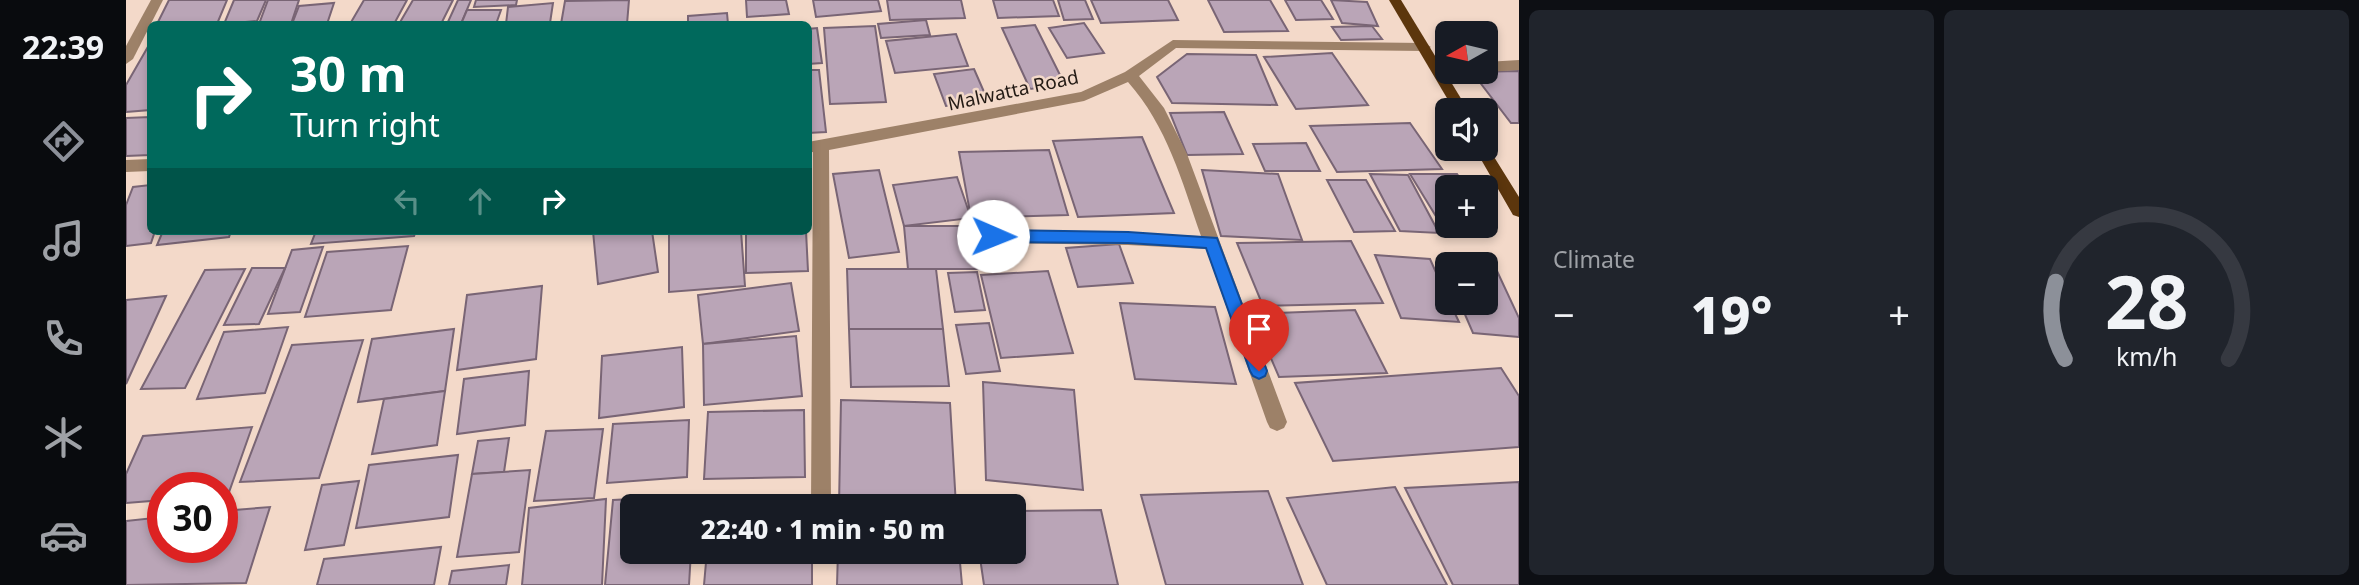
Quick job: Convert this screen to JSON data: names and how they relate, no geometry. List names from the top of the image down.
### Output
{
  "streets": {
    "street": ["Malwatta Road"]
  },
  "north": "left",
  "page": {
    "tabs": "22:39",
    "tile": "Climate",
    "map_buttons": ["+", "−"],
    "turn": ["30 m", "Turn right"],
    "heat": ["−", "19°", "+"],
    "limit": "30",
    "trip": "22:40 · 1 min · 50 m",
    "gauge": ["28", "km/h"]
  }
}
